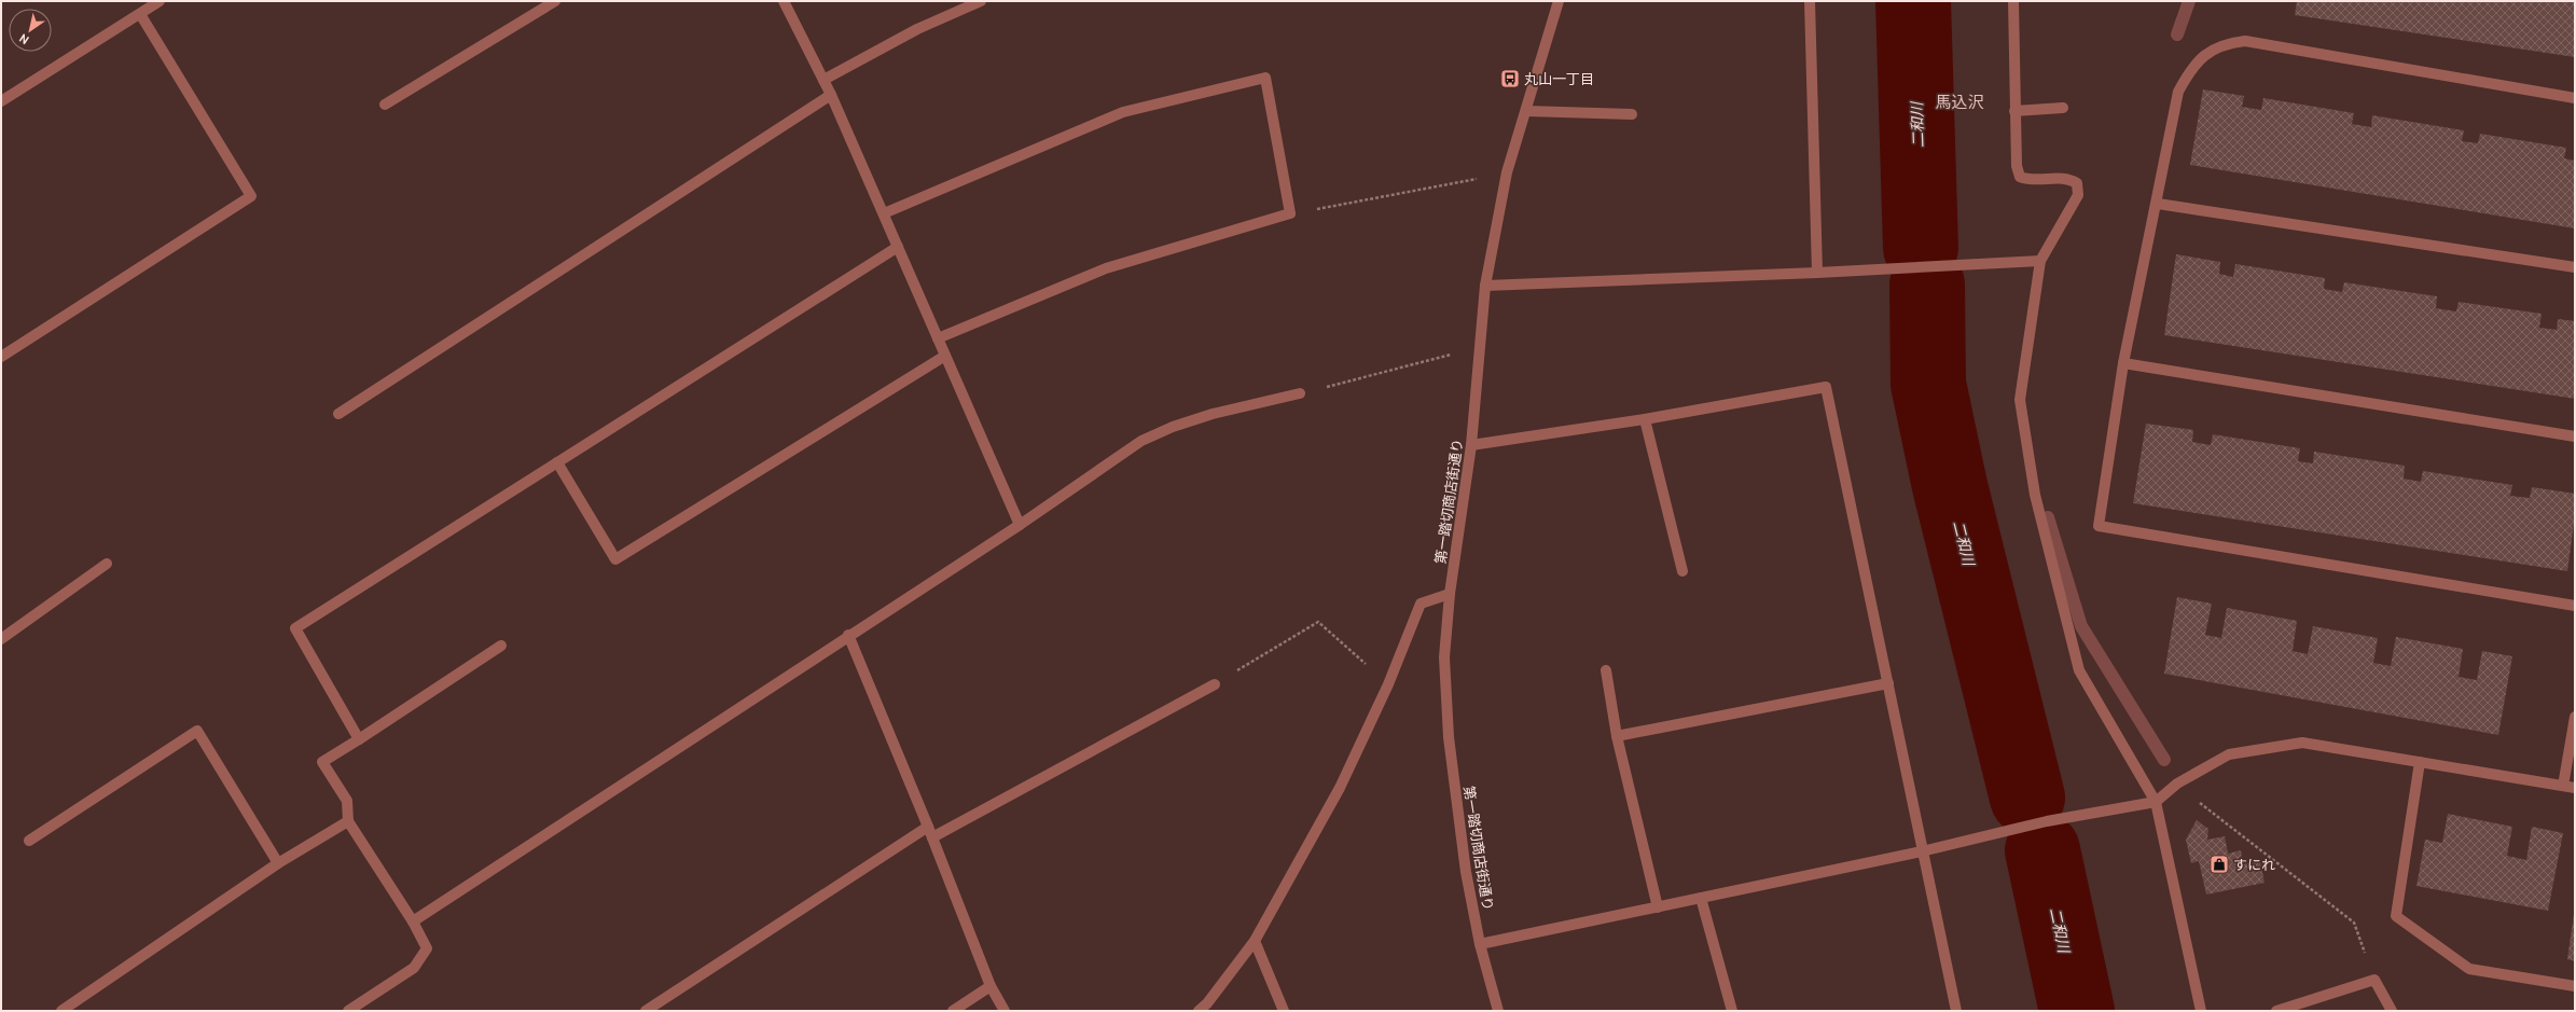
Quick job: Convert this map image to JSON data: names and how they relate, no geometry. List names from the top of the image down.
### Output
{
  "streets": {
    "street": ["第一踏切商店街通り"]
  },
  "districts": ["馬込沢"],
  "water": ["二和川"],
  "places": {
    "bus stop": ["丸山一丁目"],
    "shop": ["すにれ"]
  },
  "north": "bottom left"
}
